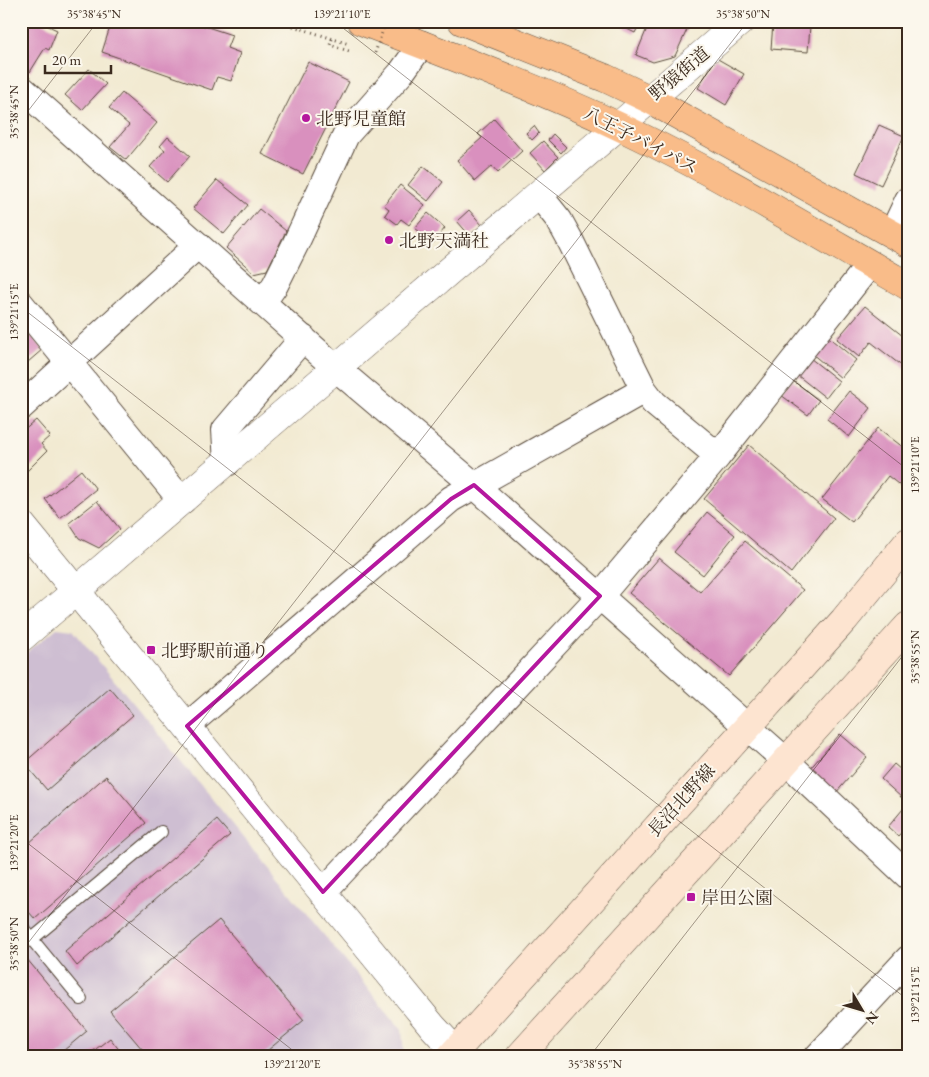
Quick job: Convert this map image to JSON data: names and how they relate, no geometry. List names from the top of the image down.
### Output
{
  "streets": {
    "highway": ["八王子バイパス"],
    "main road": ["長沼北野線"],
    "street": ["野猿街道"]
  },
  "crossings": [
    ["野猿街道", "八王子バイパス"]
  ],
  "places": {
    "other": ["北野児童館", "北野天満社"],
    "transit": ["北野駅前通り", "岸田公園"]
  },
  "scale_bar": "20 m",
  "north": "bottom right",
  "coordinates": [
    "35°38'45\"N",
    "139°21'10\"E",
    "35°38'50\"N",
    "139°21'15\"E",
    "35°38'55\"N",
    "139°21'20\"E"
  ]
}
